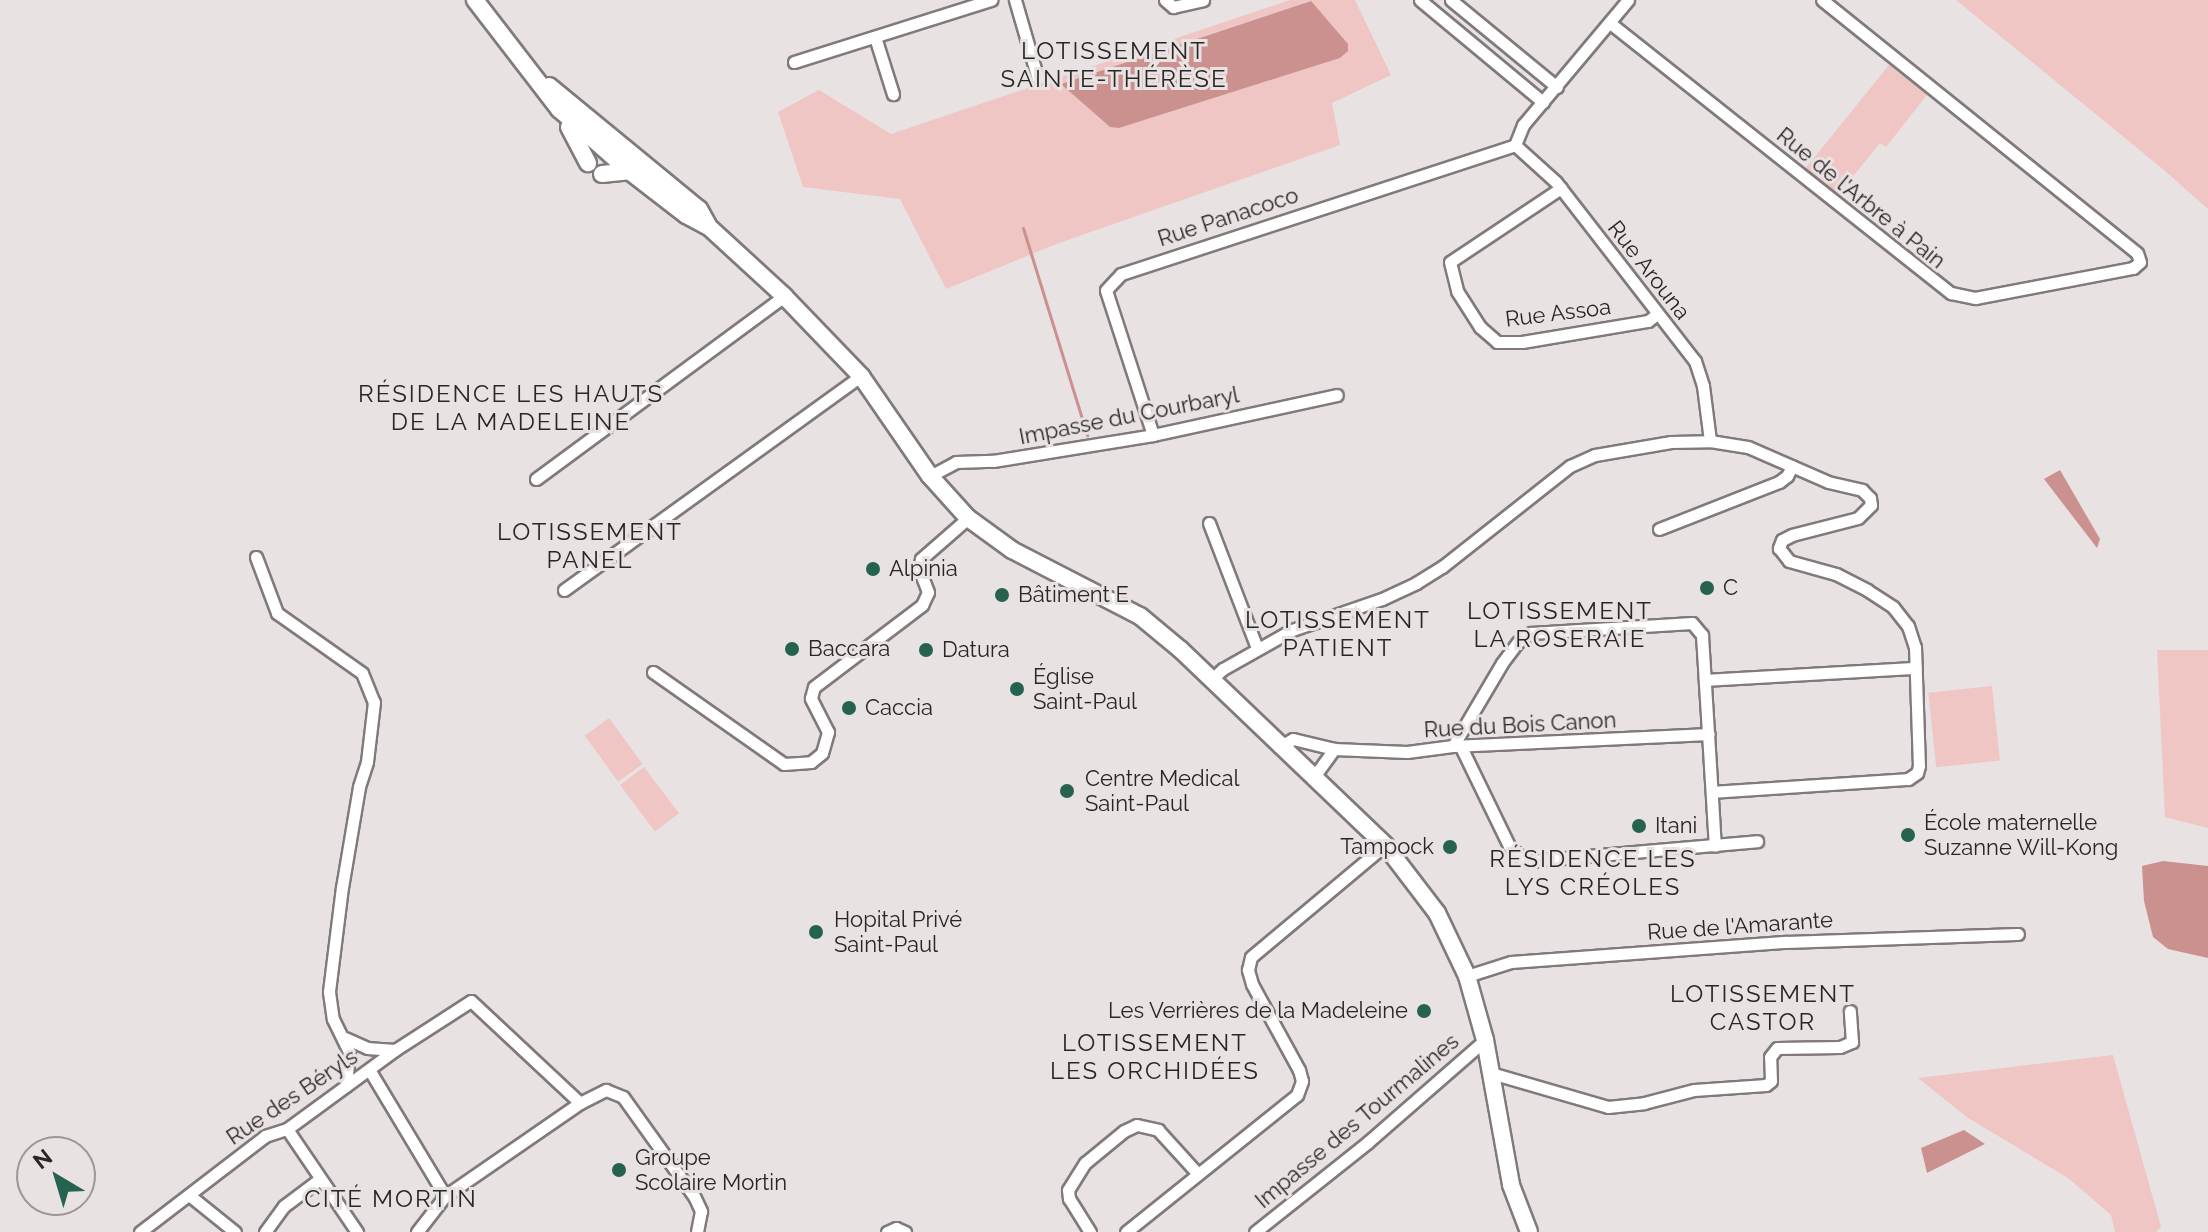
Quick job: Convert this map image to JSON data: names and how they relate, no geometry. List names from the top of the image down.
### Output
{
  "streets": {
    "street": [
      "Rue de l'Arbre à Pain",
      "Rue Panacoco",
      "Rue Arouna",
      "Rue Assoa",
      "Impasse du Courbaryl",
      "Rue du Bois Canon",
      "Rue de l'Amarante",
      "Rue des Béryls",
      "Impasse des Tourmalines"
    ]
  },
  "crossings": [
    ["Rue Panacoco", "Rue Arouna"],
    ["Rue Panacoco", "Impasse du Courbaryl"],
    ["Rue Arouna", "Rue Assoa"]
  ],
  "districts": [
    "LOTISSEMENT SAINTE-THÉRÈSE",
    "RÉSIDENCE LES HAUTS DE LA MADELEINE",
    "LOTISSEMENT PANEL",
    "LOTISSEMENT LA ROSERAIE",
    "LOTISSEMENT PATIENT",
    "RÉSIDENCE LES LYS CRÉOLES",
    "LOTISSEMENT CASTOR",
    "LOTISSEMENT LES ORCHIDÉES",
    "CITÉ MORTIN"
  ],
  "places": [
    "Alpinia",
    "C",
    "Bâtiment E",
    "Baccara",
    "Datura",
    "Église Saint-Paul",
    "Caccia",
    "Centre Medical Saint-Paul",
    "Itani",
    "École maternelle Suzanne Will-Kong",
    "Tampock",
    "Hopital Privé Saint-Paul",
    "Les Verrières de la Madeleine",
    "Groupe Scolaire Mortin"
  ],
  "north": "top left"
}
